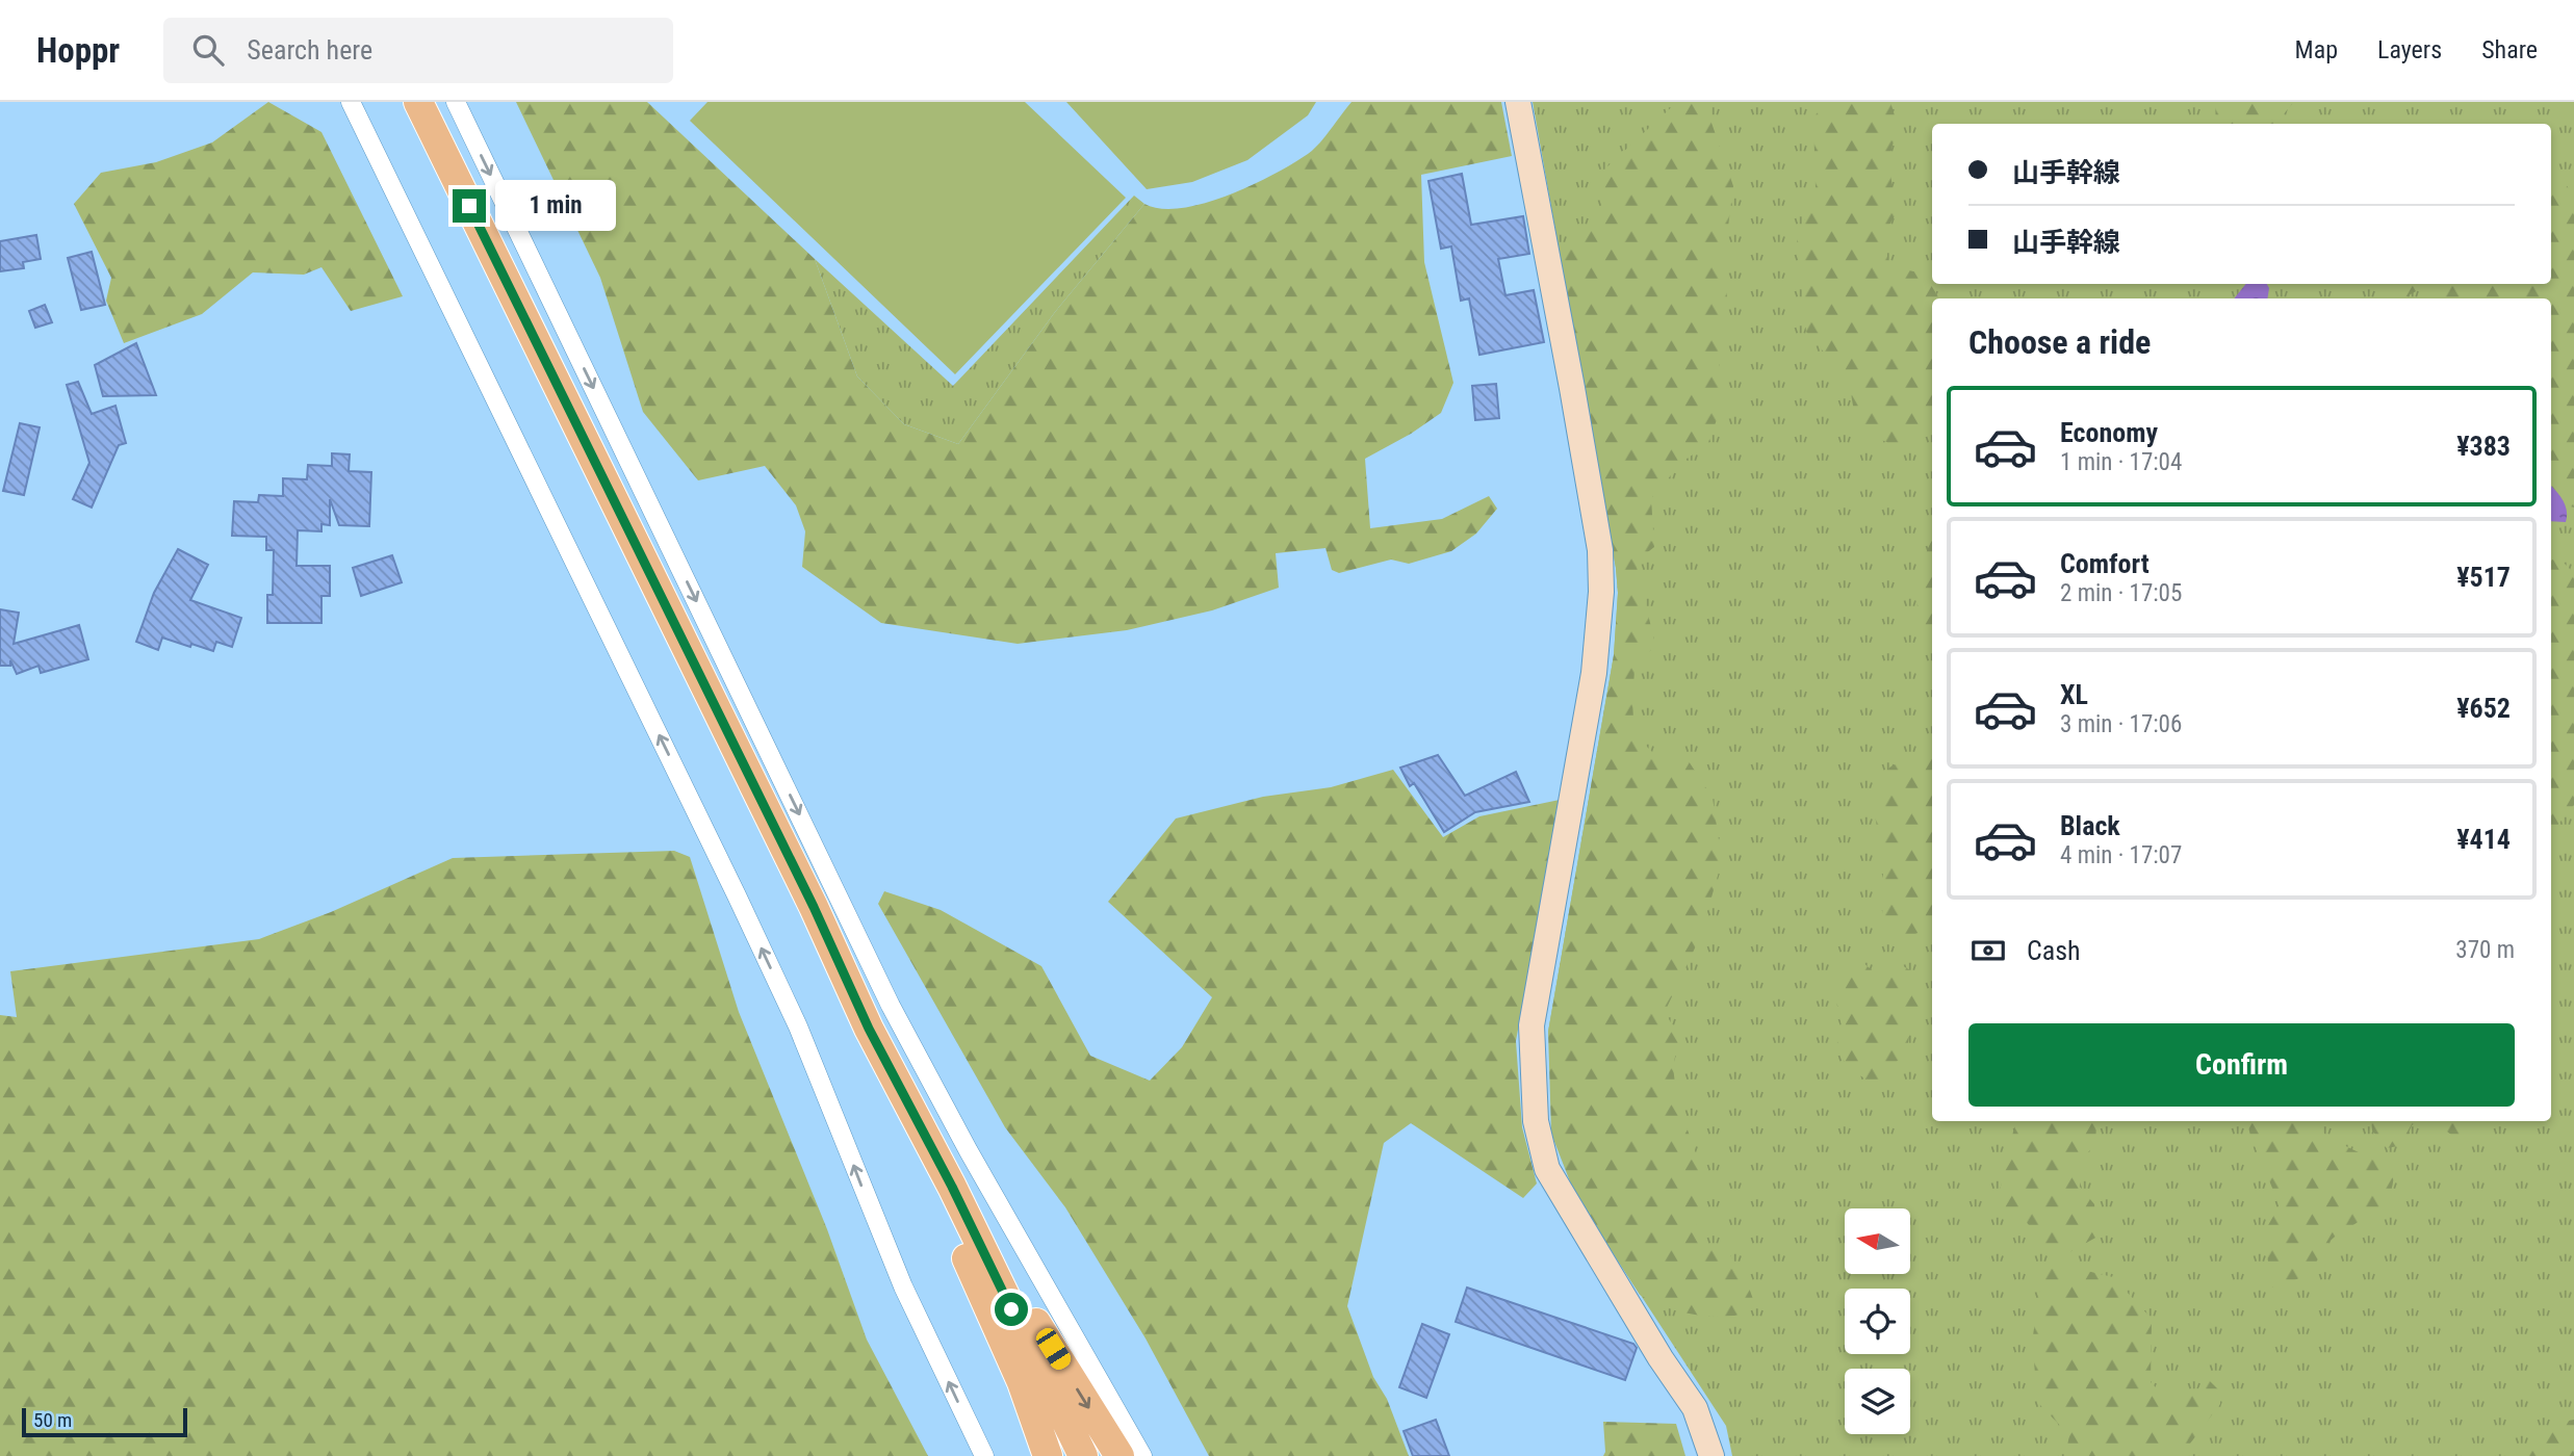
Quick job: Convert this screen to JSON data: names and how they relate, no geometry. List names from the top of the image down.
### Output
{
  "scale_bar": "50 m",
  "north": "left",
  "page": {
    "header": "Hoppr",
    "search": "Search here",
    "nav": ["Map", "Layers", "Share"],
    "banner": ["山手幹線", "山手幹線"],
    "bubble": "1 min",
    "heading": "Choose a ride",
    "list": [
      {
        "name": "Economy",
        "note": "1 min · 17:04",
        "value": "¥383"
      },
      {
        "name": "Comfort",
        "note": "2 min · 17:05",
        "value": "¥517"
      },
      {
        "name": "XL",
        "note": "3 min · 17:06",
        "value": "¥652"
      },
      {
        "name": "Black",
        "note": "4 min · 17:07",
        "value": "¥414"
      }
    ],
    "pay": ["Cash", "370 m"],
    "buttons": "Confirm",
    "scale": "50 m"
  }
}
